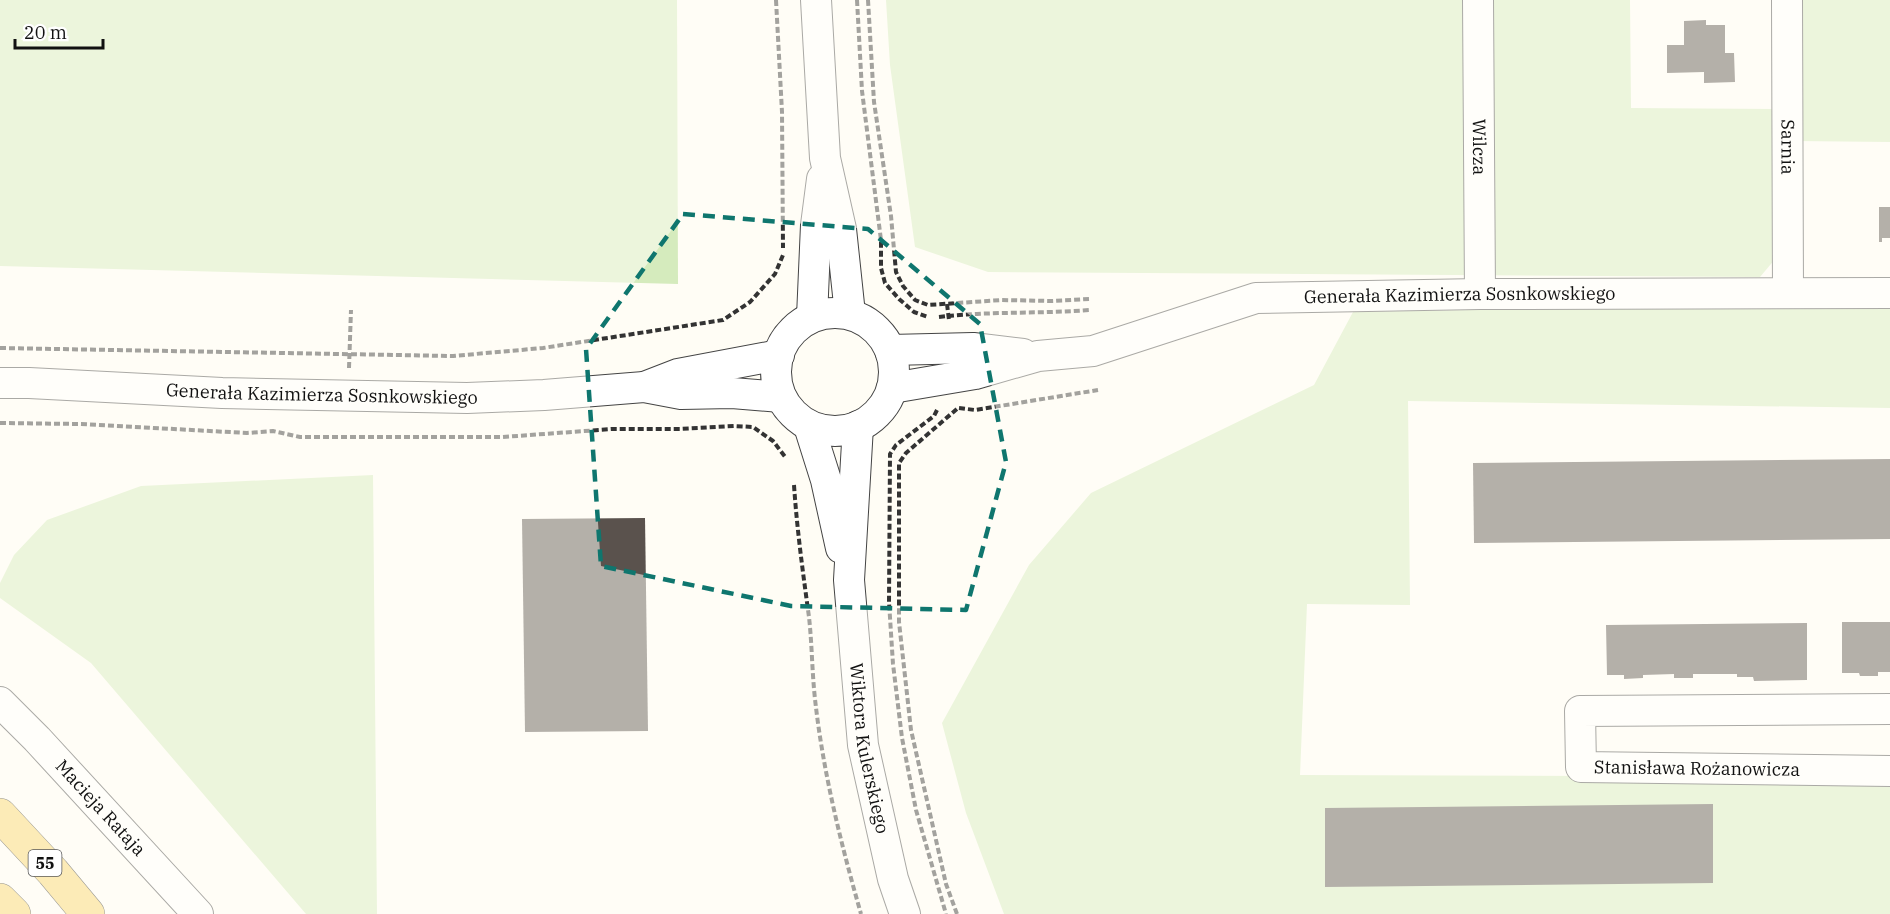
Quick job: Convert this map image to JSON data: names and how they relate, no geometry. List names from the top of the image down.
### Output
{
  "streets": {
    "main road": ["55"],
    "street": [
      "Wilcza",
      "Sarnia",
      "Generała Kazimierza Sosnkowskiego",
      "Wiktora Kulerskiego",
      "Stanisława Rożanowicza",
      "Macieja Rataja"
    ]
  },
  "crossings": [
    ["Wilcza", "Generała Kazimierza Sosnkowskiego"],
    ["Sarnia", "Generała Kazimierza Sosnkowskiego"],
    ["Generała Kazimierza Sosnkowskiego", "Wiktora Kulerskiego"]
  ],
  "scale_bar": "20 m"
}
